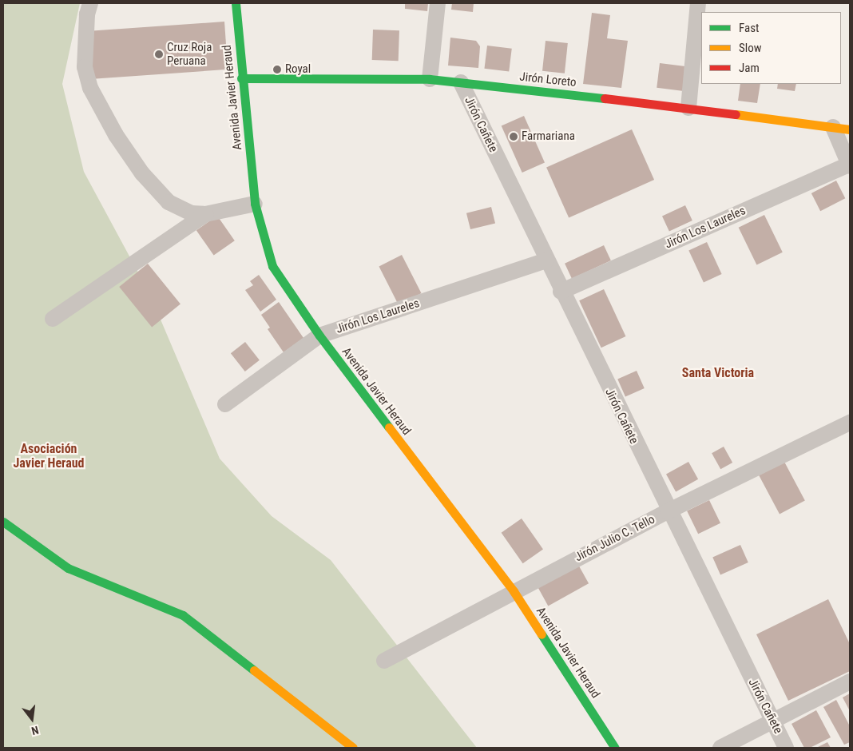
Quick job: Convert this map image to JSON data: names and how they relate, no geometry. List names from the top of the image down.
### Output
{
  "streets": {
    "main road": ["Jirón Loreto", "Avenida Javier Heraud"],
    "street": ["Jirón Cañete", "Jirón Los Laureles", "Jirón Julio C. Tello"]
  },
  "crossings": [
    ["Jirón Loreto", "Avenida Javier Heraud"],
    ["Jirón Loreto", "Jirón Cañete"],
    ["Avenida Javier Heraud", "Jirón Los Laureles"],
    ["Avenida Javier Heraud", "Jirón Julio C. Tello"],
    ["Jirón Cañete", "Jirón Los Laureles"],
    ["Jirón Cañete", "Jirón Julio C. Tello"]
  ],
  "districts": ["Santa Victoria", "Asociación Javier Heraud"],
  "places": ["Cruz Roja Peruana", "Royal", "Farmariana"],
  "legend": ["Fast", "Slow", "Jam"],
  "north": "bottom"
}
